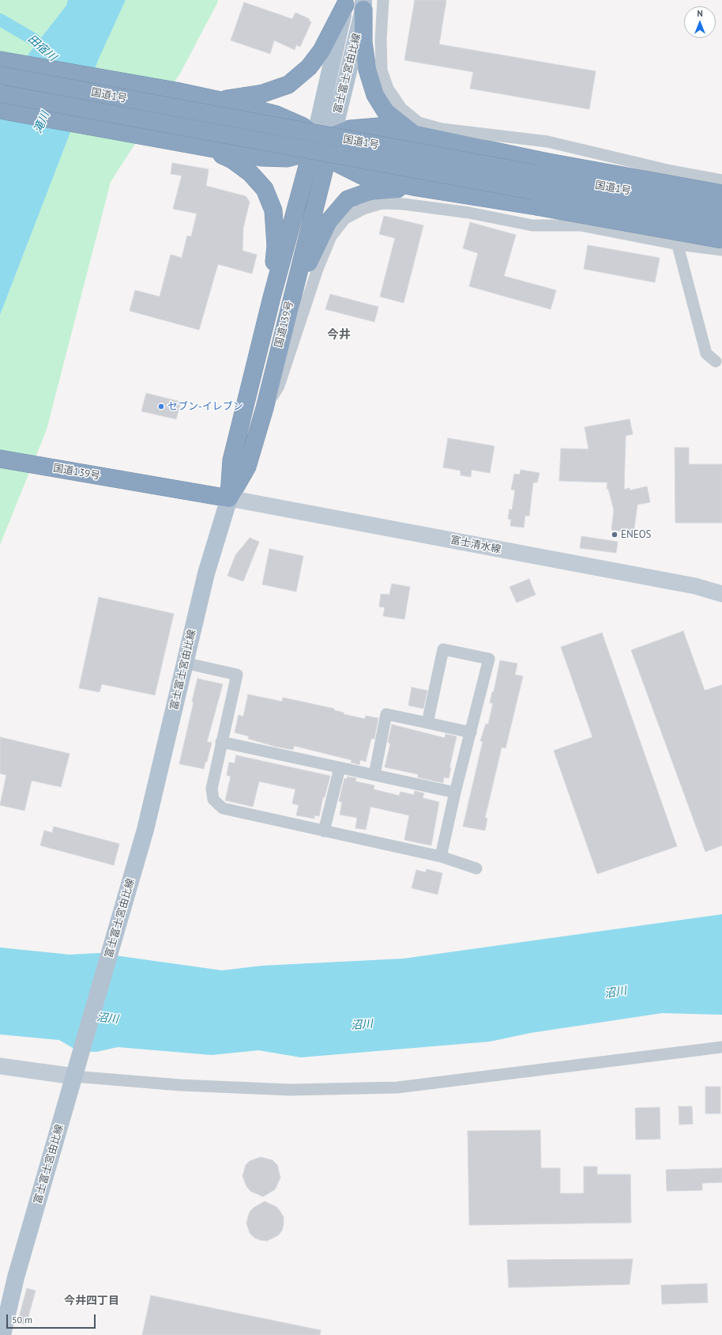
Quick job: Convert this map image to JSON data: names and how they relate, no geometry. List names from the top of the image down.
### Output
{
  "streets": {
    "highway": ["国道1号", "国道139号"],
    "main road": ["富士富士宮由比線", "富士清水線"]
  },
  "crossings": [
    ["富士富士宮由比線", "国道139号"],
    ["富士富士宮由比線", "富士清水線"],
    ["国道139号", "富士清水線"]
  ],
  "districts": ["今井", "今井四丁目"],
  "water": ["田宿川", "滝川", "沼川"],
  "places": ["セブン-イレブン", "ENEOS"],
  "scale_bar": "50 m",
  "north": "top"
}
